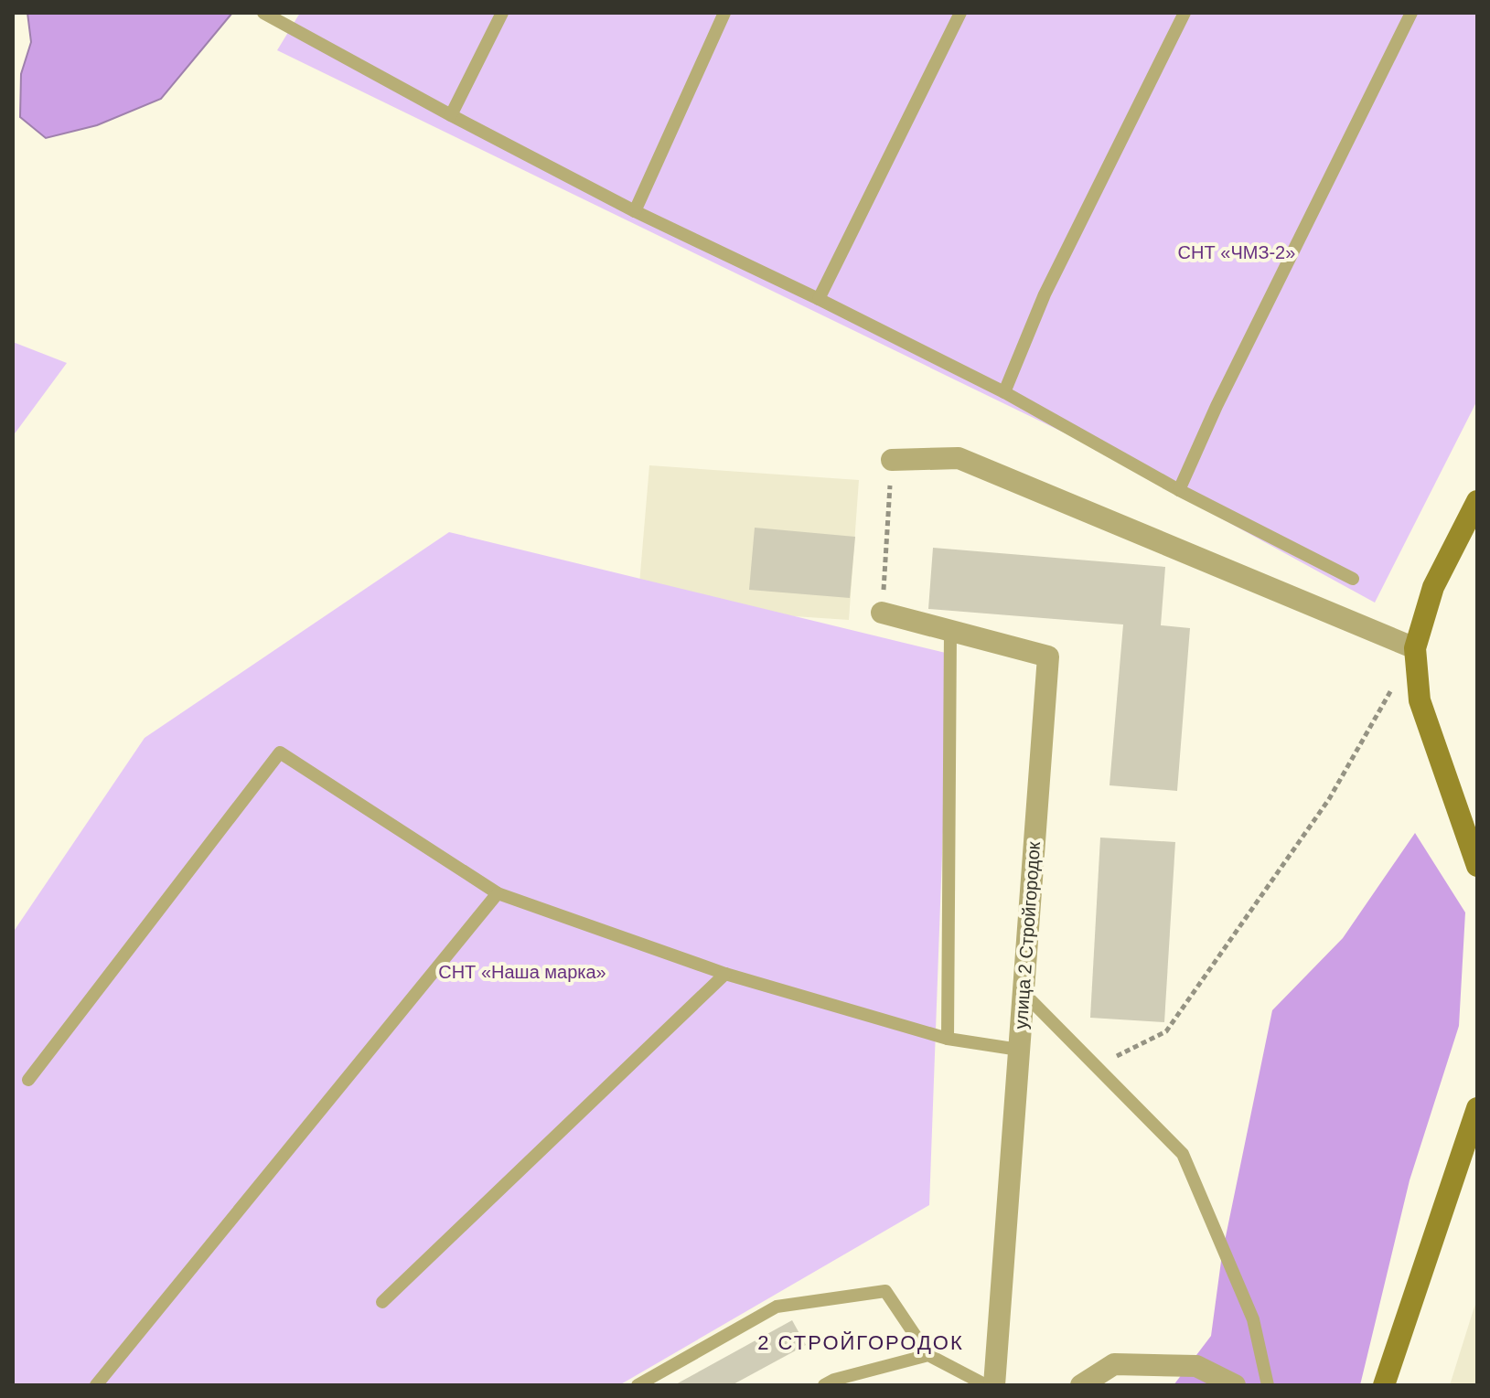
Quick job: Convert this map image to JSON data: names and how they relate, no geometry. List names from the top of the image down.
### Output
{
  "streets": {
    "street": ["улица 2 Стройгородок"]
  },
  "districts": ["2 СТРОЙГОРОДОК"],
  "parks": ["СНТ «ЧМЗ-2»", "СНТ «Наша марка»"]
}
